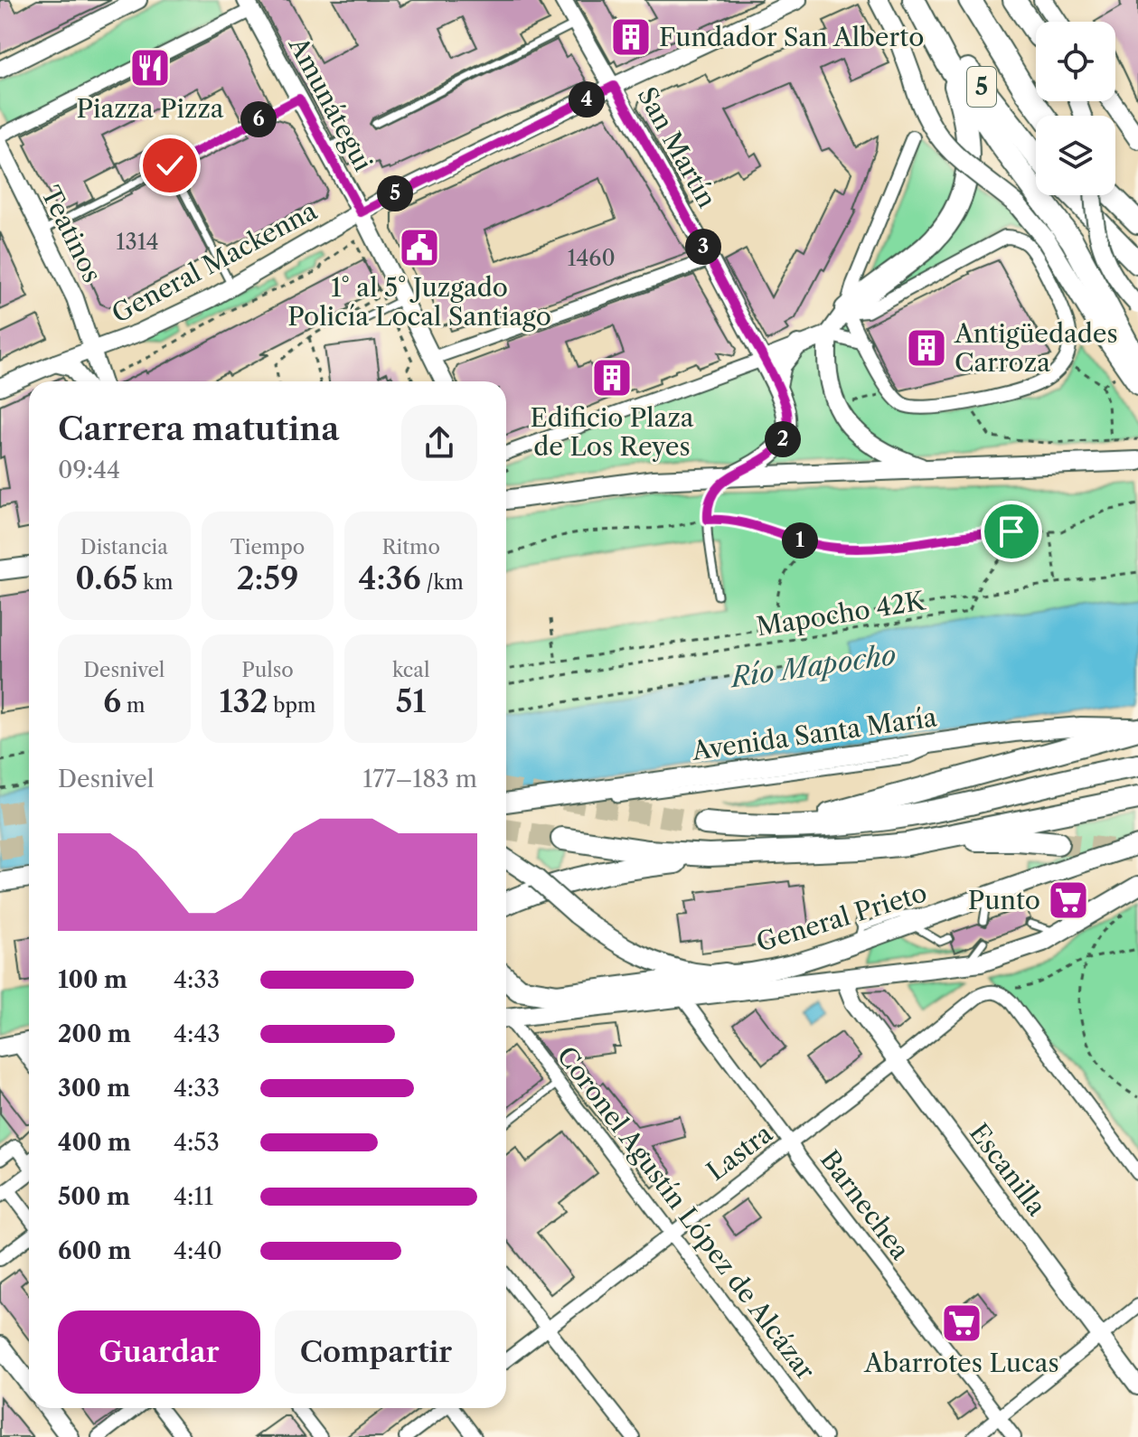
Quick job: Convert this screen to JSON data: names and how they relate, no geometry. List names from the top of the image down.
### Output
{
  "streets": {
    "highway": ["5"],
    "main road": [
      "Amunátegui",
      "San Martín",
      "Teatinos",
      "General Mackenna",
      "Avenida Santa María",
      "General Prieto",
      "Escanilla"
    ],
    "street": ["Lastra", "Barnechea", "Coronel Agustín López de Alcázar"],
    "path": ["Mapocho 42K"]
  },
  "crossings": [
    ["Amunátegui", "General Mackenna"],
    ["San Martín", "General Mackenna"],
    ["Teatinos", "General Mackenna"],
    ["General Prieto", "Escanilla"],
    ["General Prieto", "Barnechea"],
    ["Lastra", "Escanilla"],
    ["Lastra", "Barnechea"],
    ["Lastra", "Coronel Agustín López de Alcázar"]
  ],
  "water": ["Río Mapocho"],
  "places": {
    "building": ["Fundador San Alberto", "Antigüedades Carroza", "Edificio Plaza de Los Reyes"],
    "restaurant": ["Piazza Pizza"],
    "public building": ["1° al 5° Juzgado Policía Local Santiago"],
    "supermarket": ["Punto", "Abarrotes Lucas"]
  },
  "house_numbers": ["1314", "1460"],
  "page": {
    "pins": [
      "4",
      "6",
      "5",
      "3",
      "2",
      "1"
    ],
    "heading": ["Carrera matutina", "09:44"],
    "stats": [
      ["Distancia", "0.65 km"],
      ["Tiempo", "2:59"],
      ["Ritmo", "4:36 /km"],
      ["Desnivel", "6 m"],
      ["Pulso", "132 bpm"],
      ["kcal", "51"]
    ],
    "chart": ["Desnivel", "177–183 m"],
    "list": [
      {
        "name": "100 m",
        "note": "4:33"
      },
      {
        "name": "200 m",
        "note": "4:43"
      },
      {
        "name": "300 m",
        "note": "4:33"
      },
      {
        "name": "400 m",
        "note": "4:53"
      },
      {
        "name": "500 m",
        "note": "4:11"
      },
      {
        "name": "600 m",
        "note": "4:40"
      }
    ],
    "buttons": ["Guardar", "Compartir"]
  }
}
